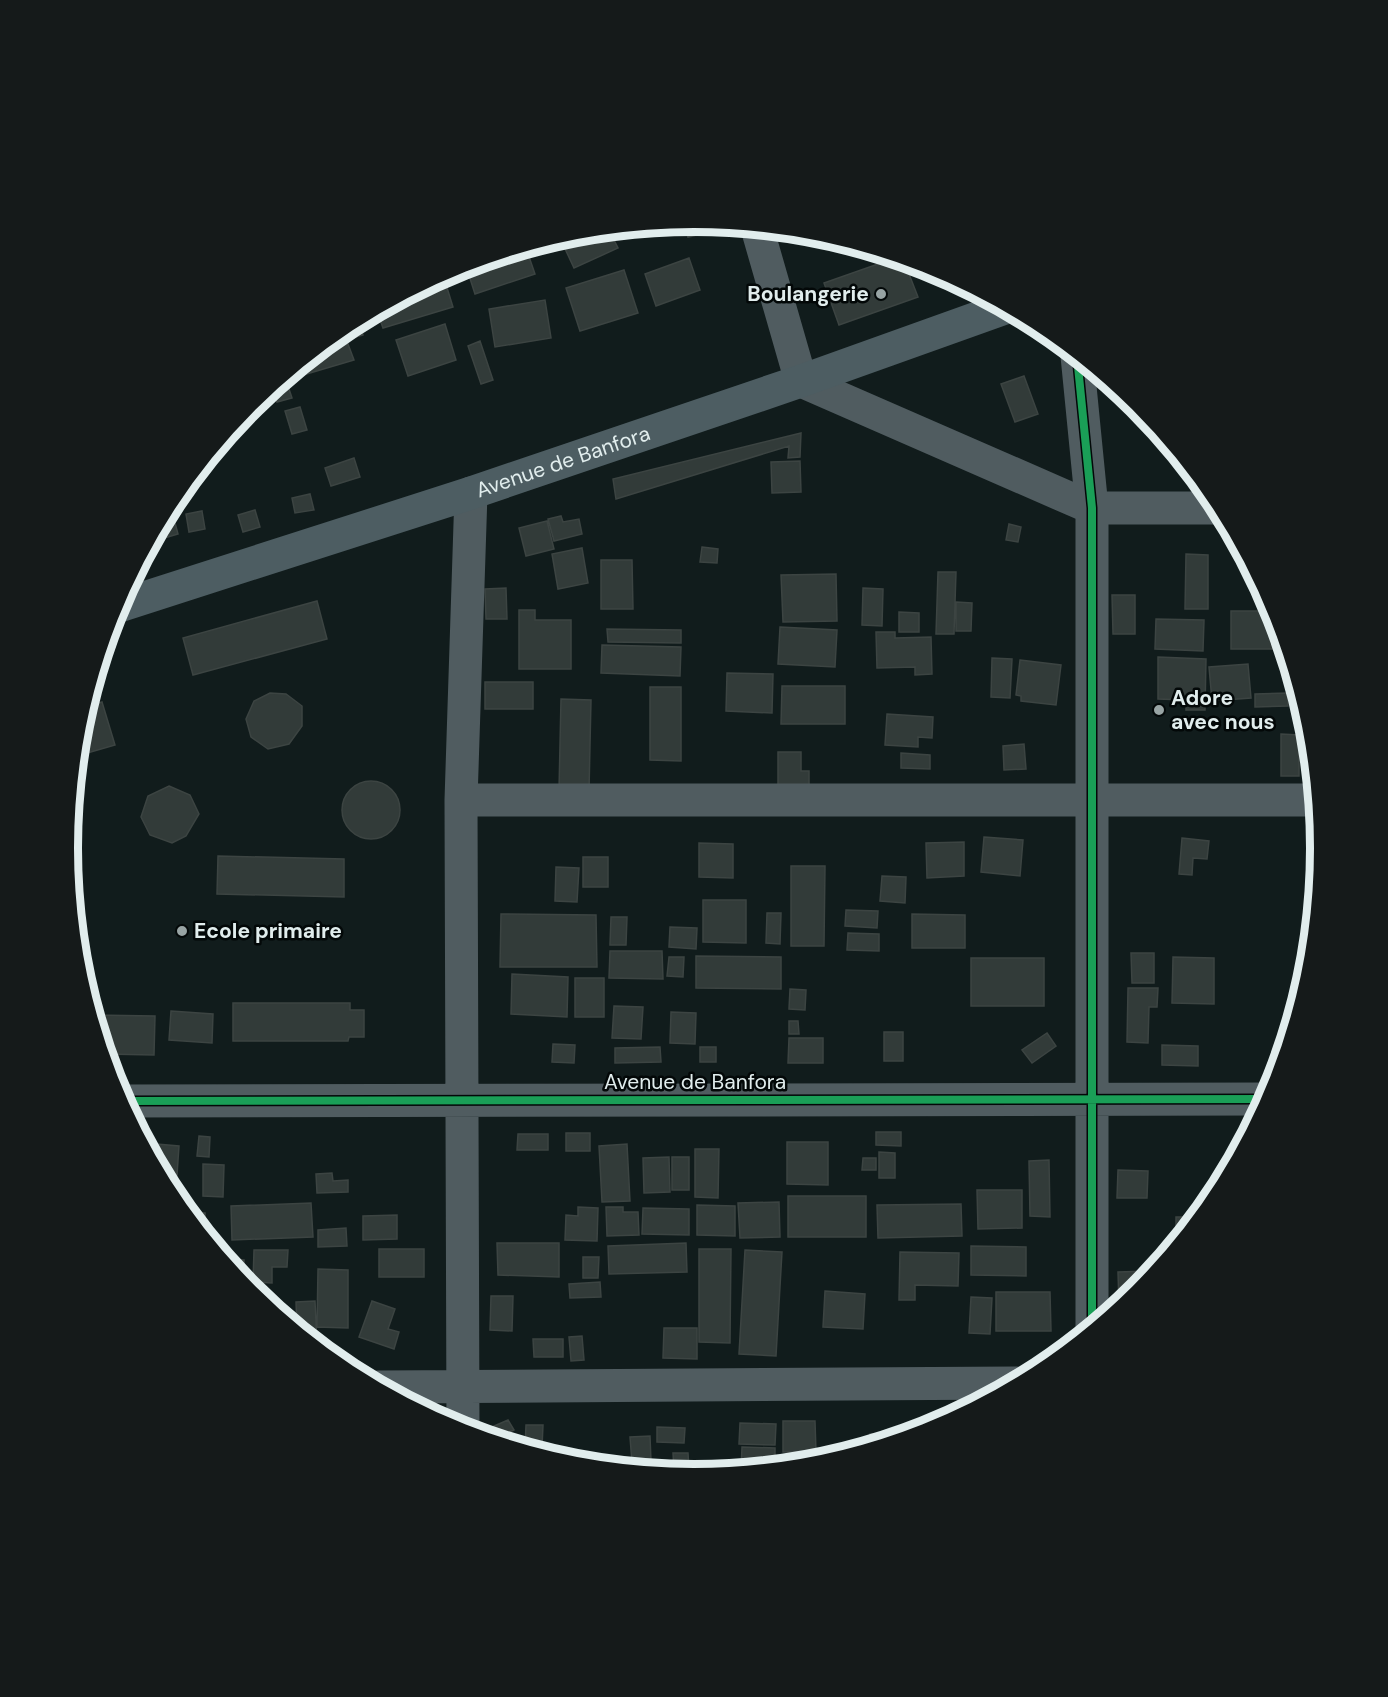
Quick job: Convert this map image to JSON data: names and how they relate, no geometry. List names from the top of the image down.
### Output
{
  "streets": {
    "main road": ["Avenue de Banfora"]
  },
  "places": ["Boulangerie", "Adore avec nous", "Ecole primaire"]
}
